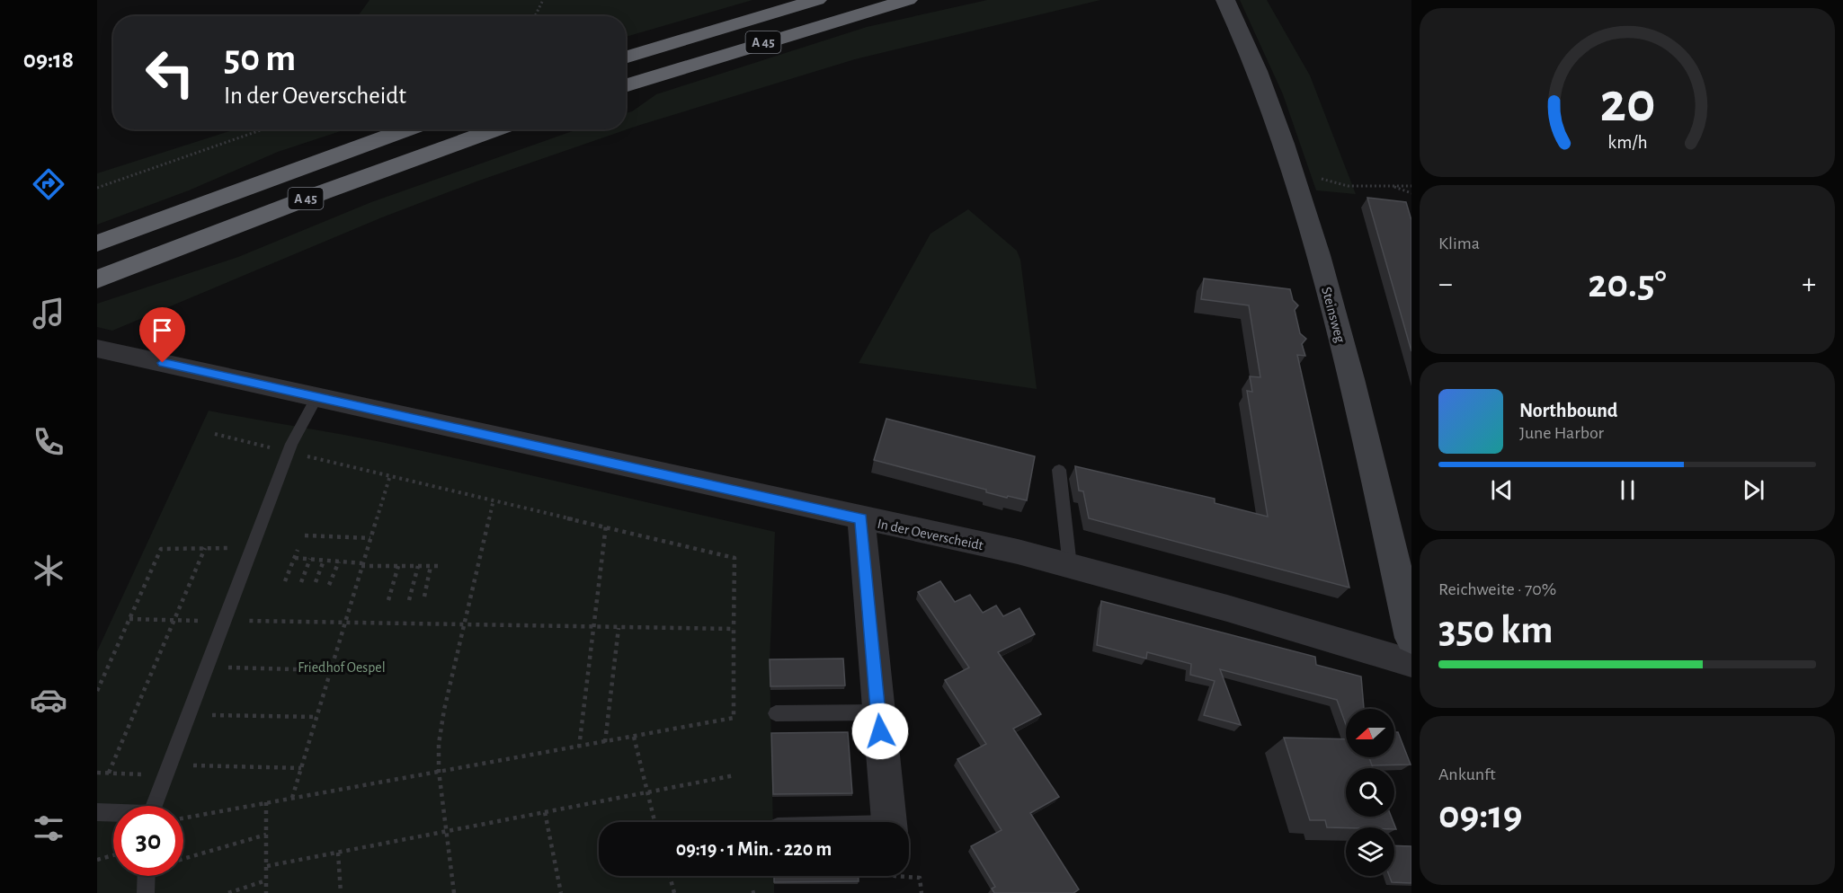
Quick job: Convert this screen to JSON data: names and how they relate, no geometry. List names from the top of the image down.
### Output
{
  "streets": {
    "highway": ["A 45"],
    "main road": ["Steinsweg"],
    "street": ["In der Oeverscheidt"]
  },
  "parks": ["Friedhof Oespel"],
  "north": "left",
  "page": {
    "tabs": "09:18",
    "turn": ["50 m", "In der Oeverscheidt"],
    "tile": [
      "Klima",
      ["Reichweite · 70%", "350 km"],
      ["Ankunft", "09:19"]
    ],
    "heat": ["−", "20.5°", "+"],
    "song": ["Northbound", "June Harbor"],
    "limit": "30",
    "trip": "09:19 · 1 Min. · 220 m",
    "gauge": ["20", "km/h"]
  }
}
